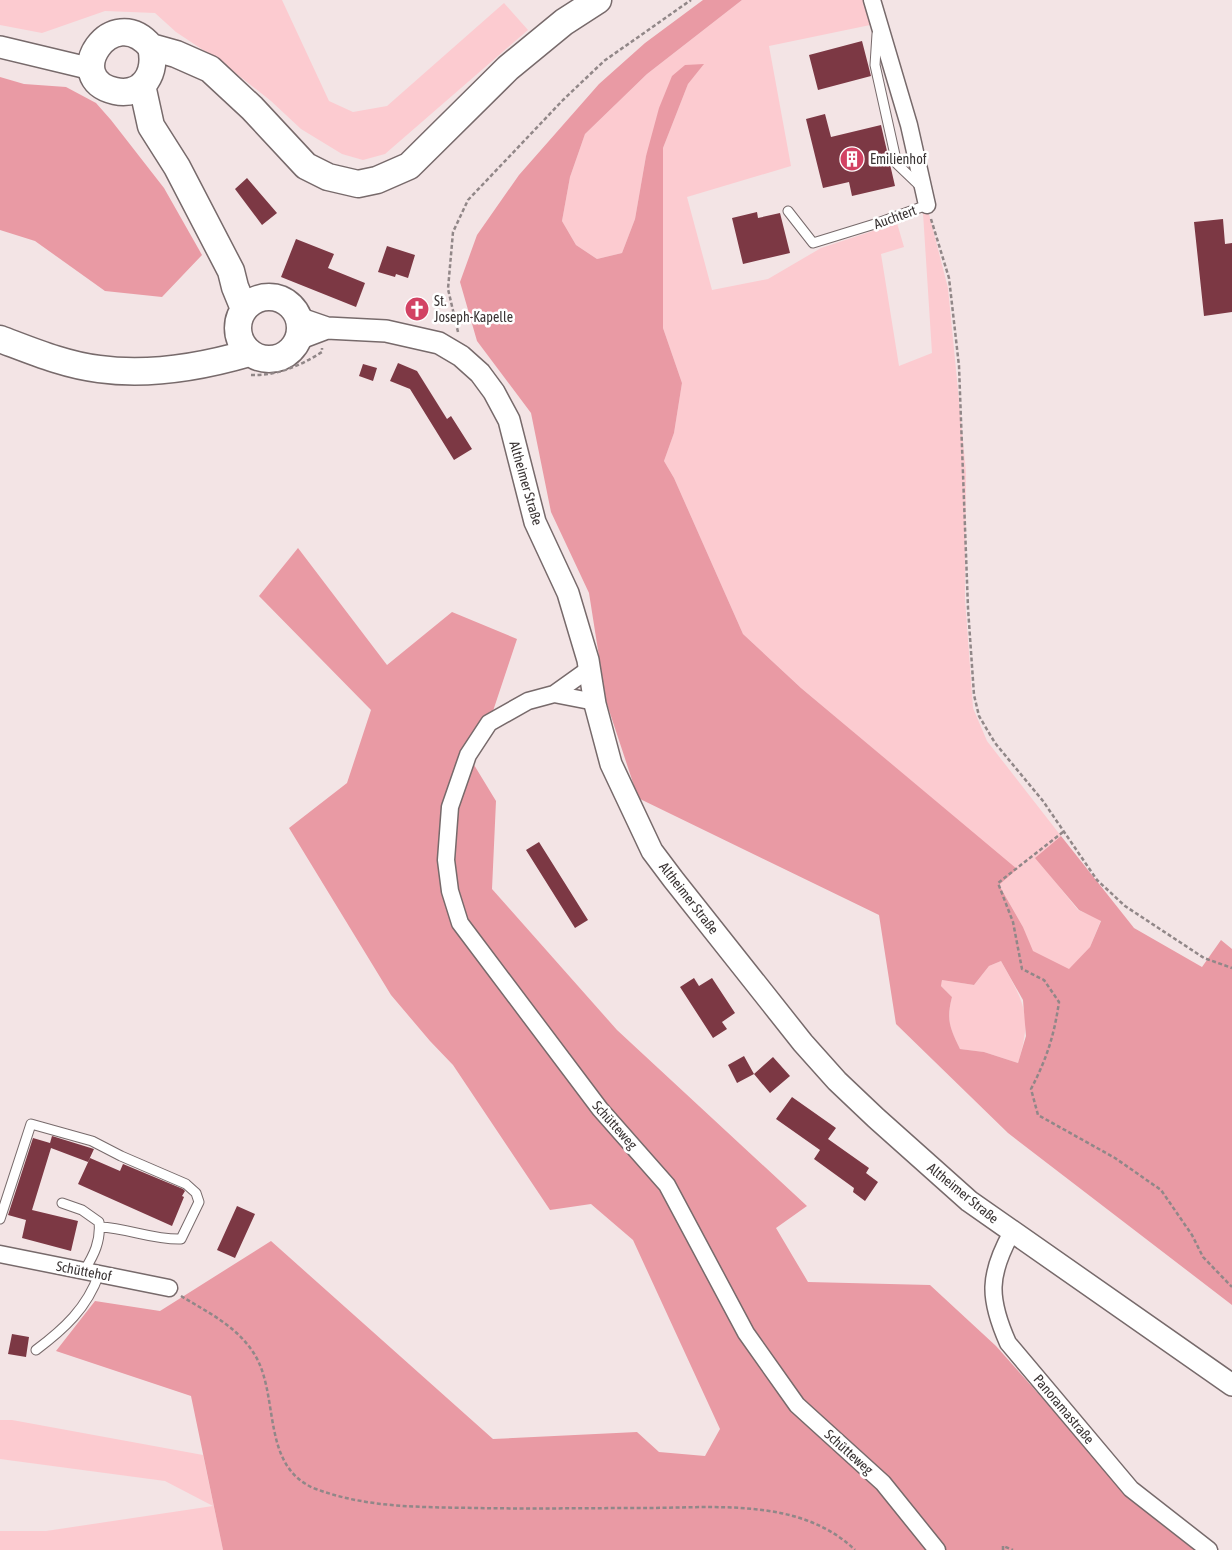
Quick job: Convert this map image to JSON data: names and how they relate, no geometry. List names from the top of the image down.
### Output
{
  "streets": {
    "street": [
      "Auchtert",
      "Altheimer Straße",
      "Schütteweg",
      "Schüttehof",
      "Panoramastraße"
    ]
  },
  "crossings": [
    ["Altheimer Straße", "Schütteweg"],
    ["Altheimer Straße", "Panoramastraße"]
  ],
  "places": {
    "building": ["Emilienhof"],
    "church": ["St. Joseph-Kapelle"]
  }
}
